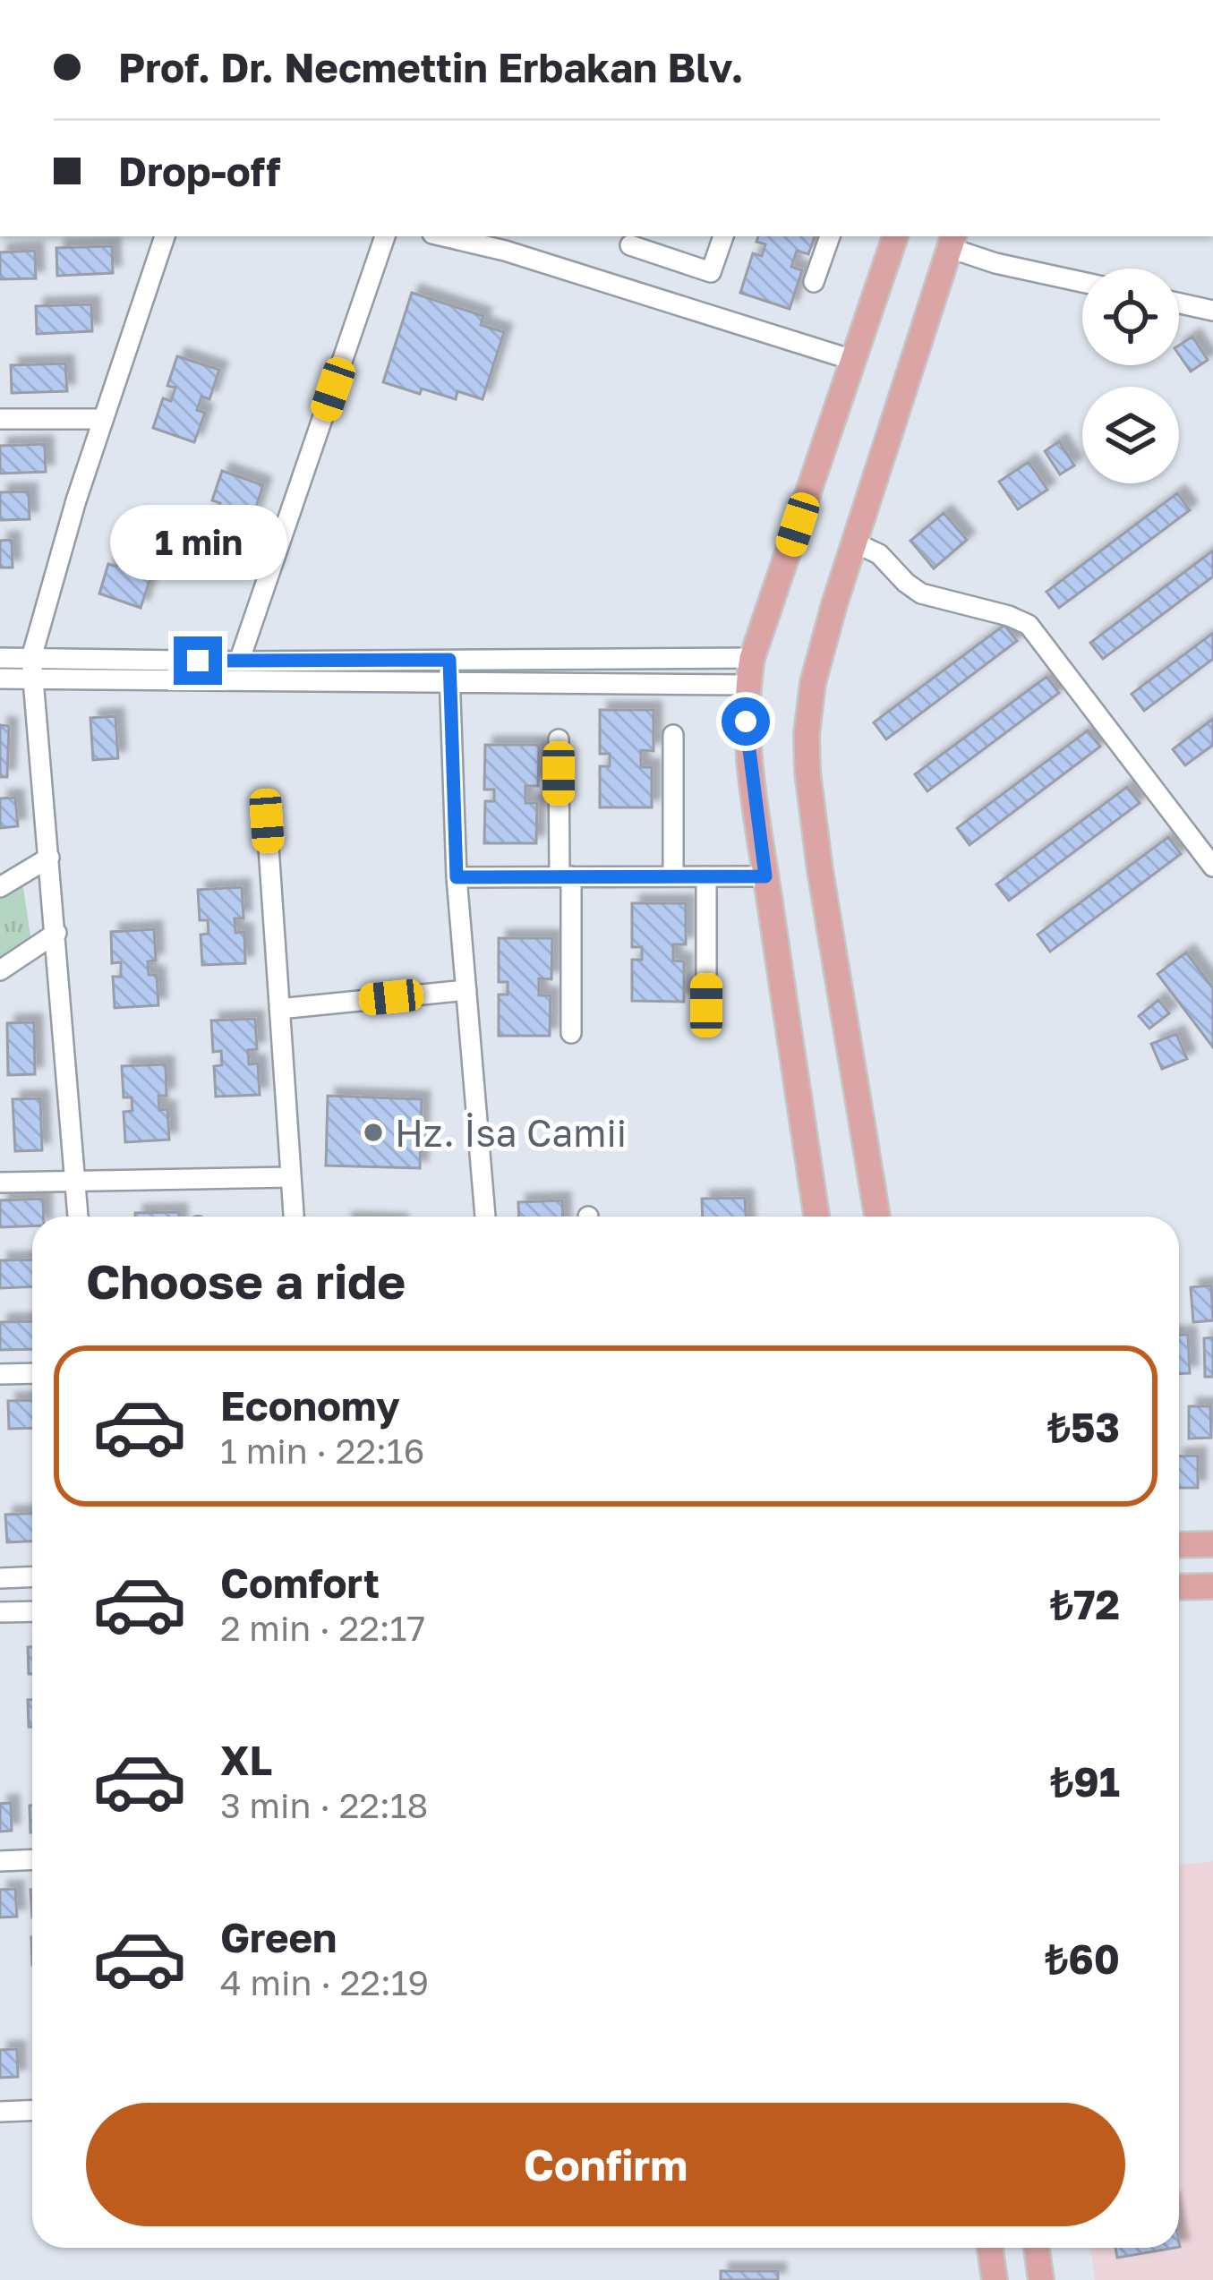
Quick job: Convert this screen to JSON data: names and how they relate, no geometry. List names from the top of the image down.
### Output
{
  "places": ["Hz. İsa Camii"],
  "page": {
    "banner": ["Prof. Dr. Necmettin Erbakan Blv.", "Drop-off"],
    "bubble": "1 min",
    "heading": "Choose a ride",
    "list": [
      {
        "name": "Economy",
        "note": "1 min · 22:16",
        "value": "₺53"
      },
      {
        "name": "Comfort",
        "note": "2 min · 22:17",
        "value": "₺72"
      },
      {
        "name": "XL",
        "note": "3 min · 22:18",
        "value": "₺91"
      },
      {
        "name": "Green",
        "note": "4 min · 22:19",
        "value": "₺60"
      }
    ],
    "buttons": "Confirm"
  }
}
